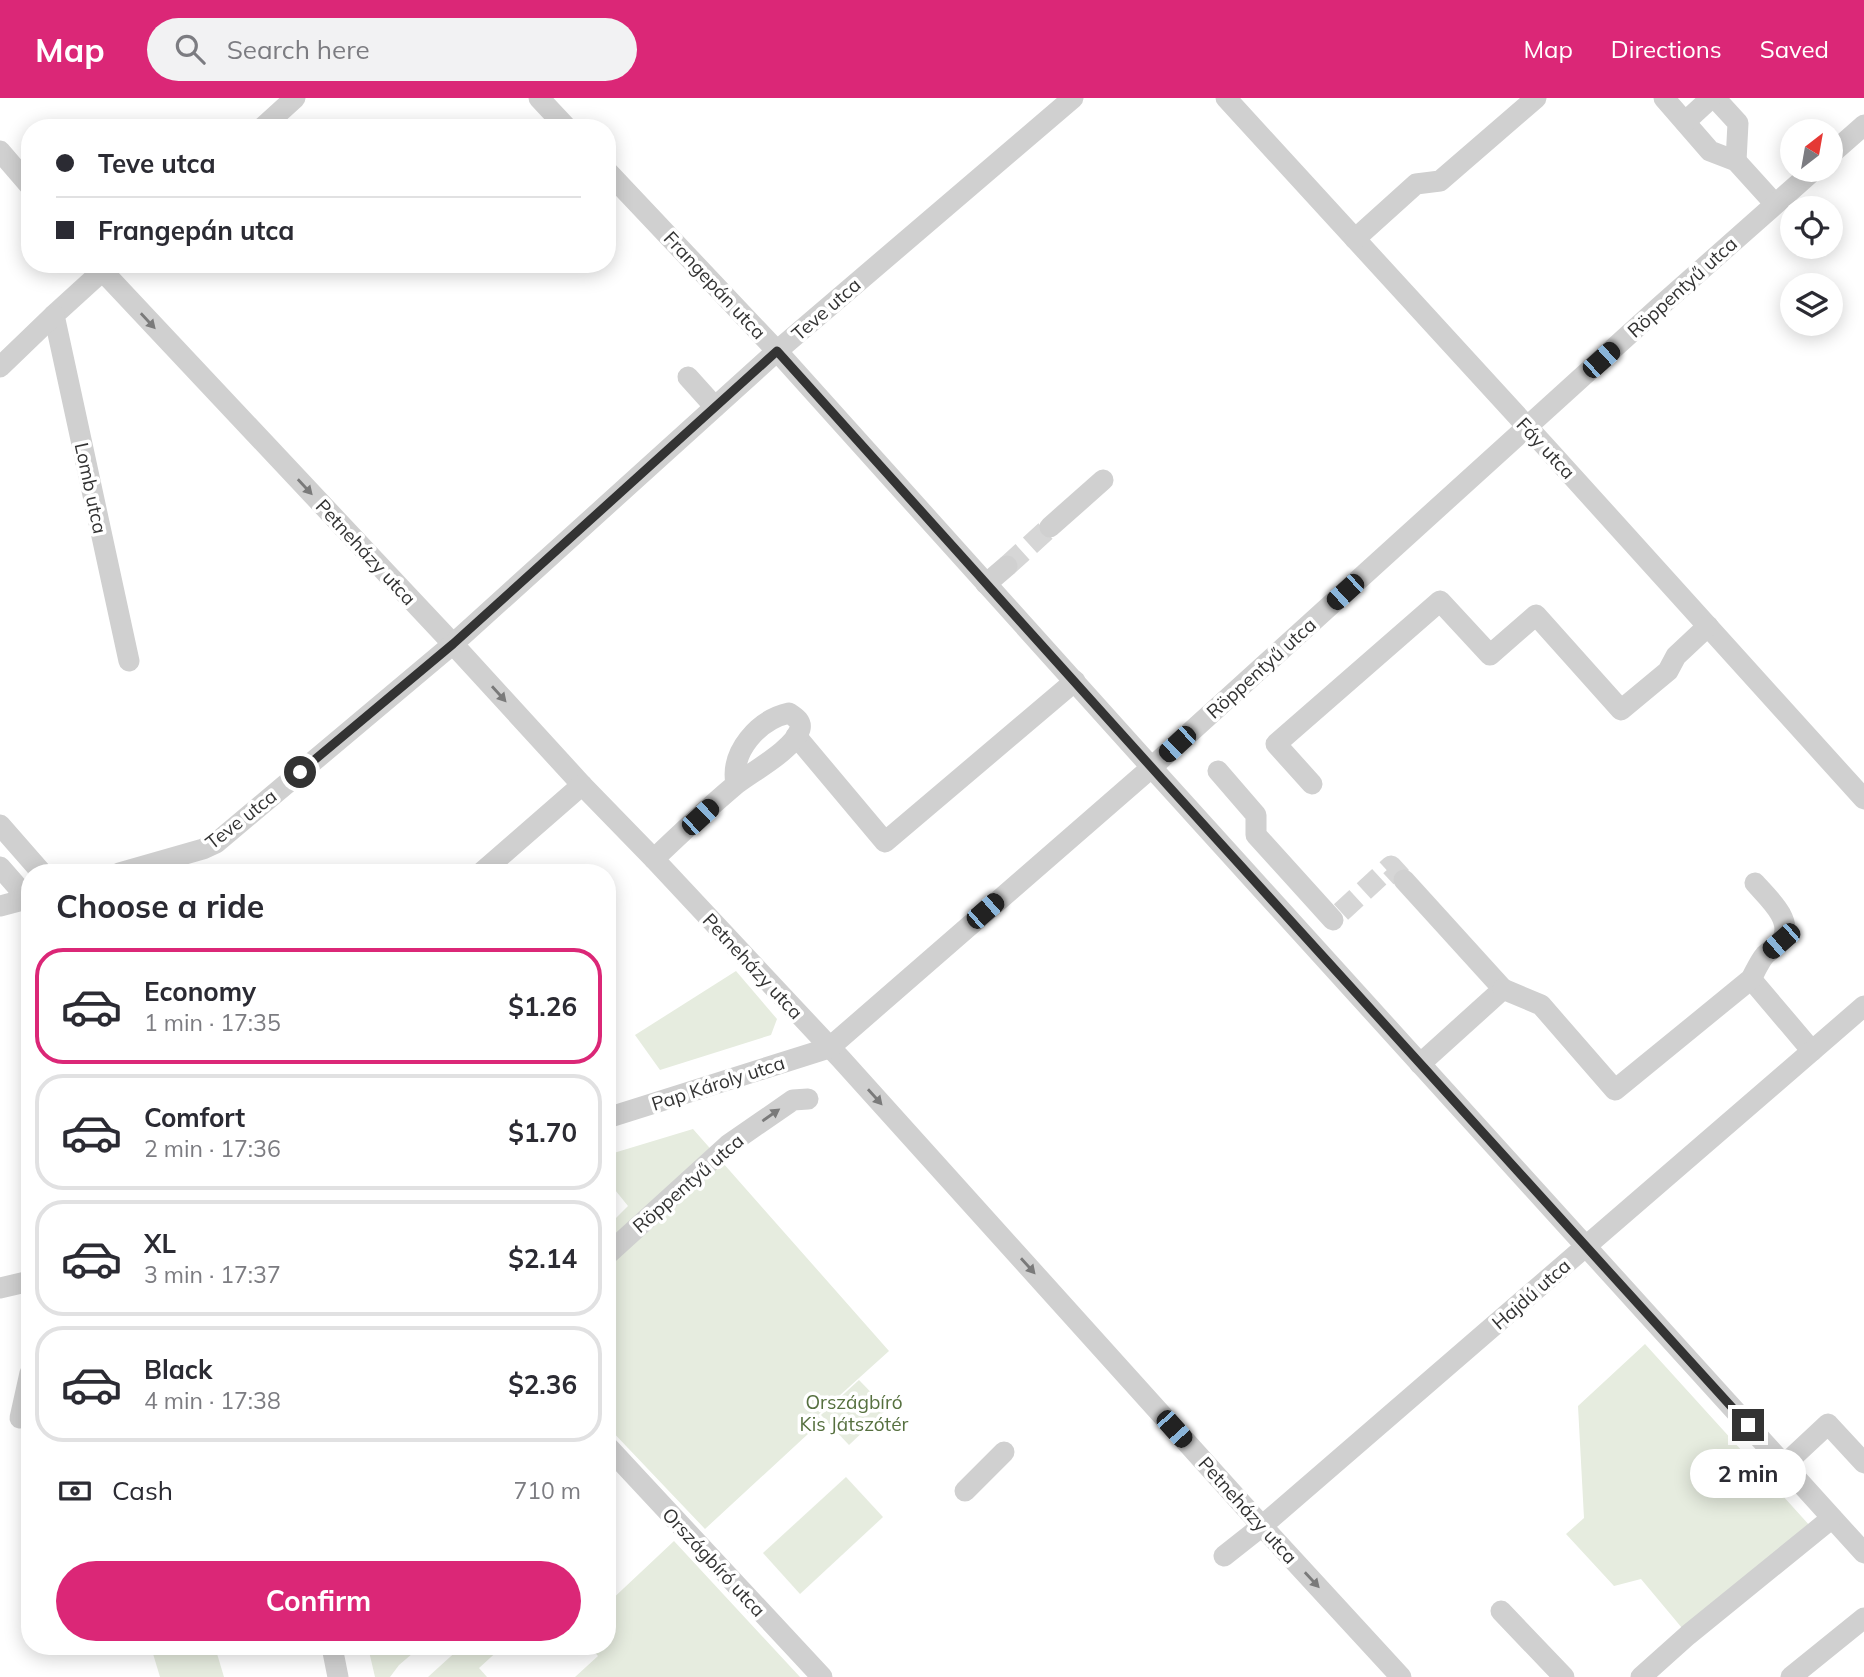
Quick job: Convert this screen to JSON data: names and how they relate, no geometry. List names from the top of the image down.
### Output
{
  "streets": {
    "street": [
      "Frangepán utca",
      "Röppentyű utca",
      "Teve utca",
      "Fáy utca",
      "Lomb utca",
      "Petneházy utca",
      "Pap Károly utca",
      "Hajdú utca",
      "Országbíró utca"
    ]
  },
  "crossings": [
    ["Frangepán utca", "Röppentyű utca"],
    ["Frangepán utca", "Teve utca"],
    ["Frangepán utca", "Hajdú utca"],
    ["Röppentyű utca", "Fáy utca"],
    ["Röppentyű utca", "Petneházy utca"],
    ["Röppentyű utca", "Pap Károly utca"],
    ["Teve utca", "Petneházy utca"],
    ["Petneházy utca", "Pap Károly utca"],
    ["Petneházy utca", "Hajdú utca"]
  ],
  "one_way": ["Petneházy utca"],
  "parks": ["Országbíró Kis Játszótér"],
  "north": "top right",
  "page": {
    "header": "Map",
    "search": "Search here",
    "nav": ["Map", "Directions", "Saved"],
    "banner": ["Teve utca", "Frangepán utca"],
    "heading": "Choose a ride",
    "list": [
      {
        "name": "Economy",
        "note": "1 min · 17:35",
        "value": "$1.26"
      },
      {
        "name": "Comfort",
        "note": "2 min · 17:36",
        "value": "$1.70"
      },
      {
        "name": "XL",
        "note": "3 min · 17:37",
        "value": "$2.14"
      },
      {
        "name": "Black",
        "note": "4 min · 17:38",
        "value": "$2.36"
      }
    ],
    "bubble": "2 min",
    "pay": ["Cash", "710 m"],
    "buttons": "Confirm"
  }
}
